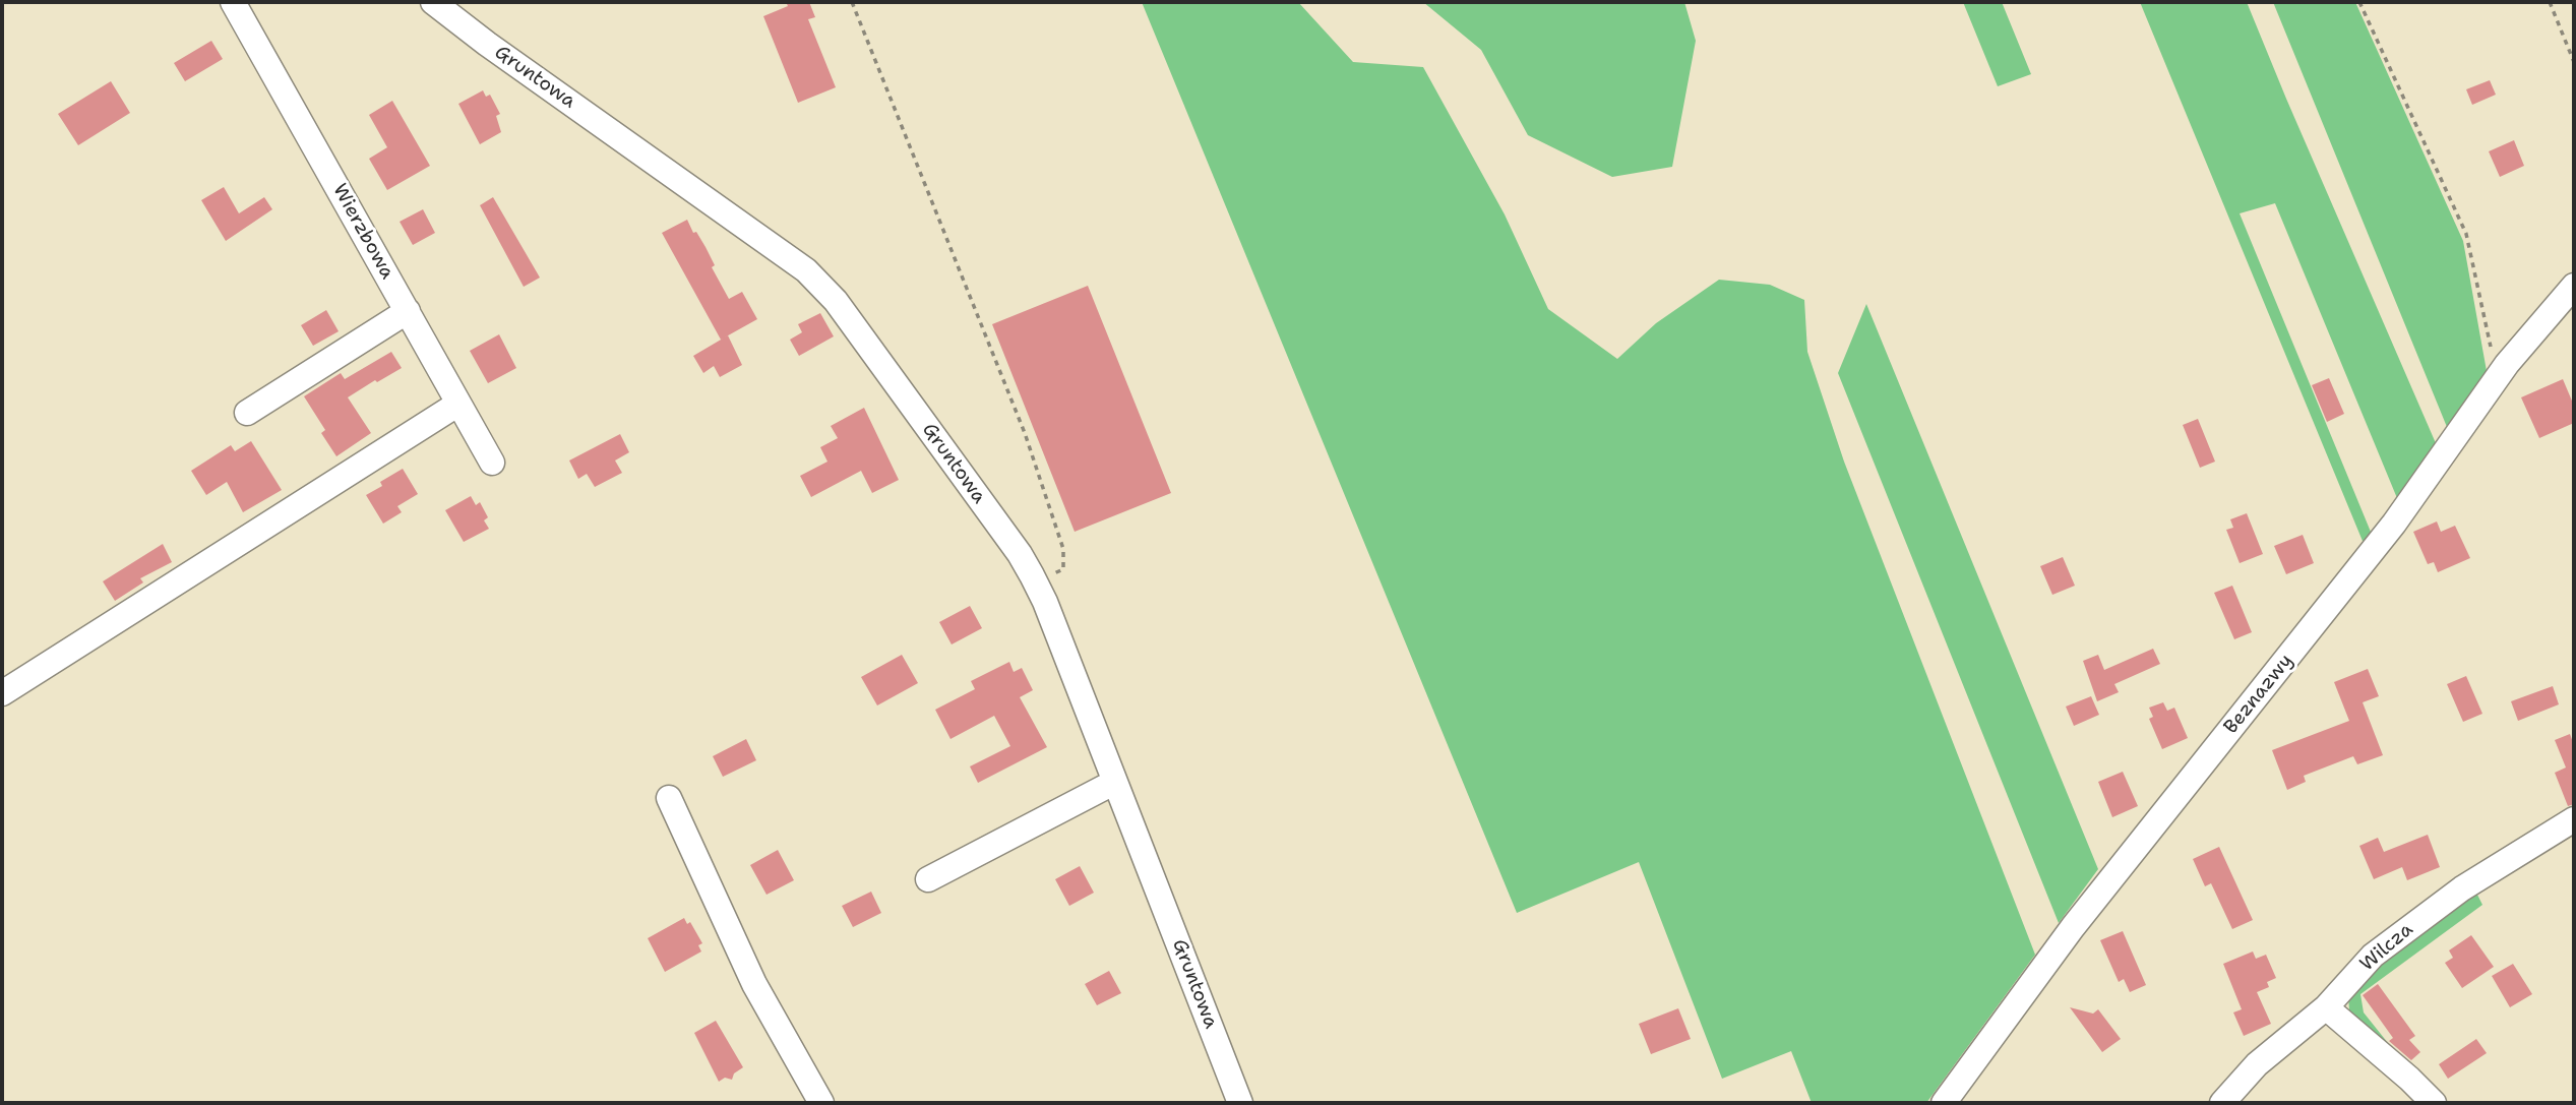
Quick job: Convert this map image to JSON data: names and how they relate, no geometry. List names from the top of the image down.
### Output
{
  "streets": {
    "street": [
      "Gruntowa",
      "Wierzbowa",
      "Beznazwy",
      "Wilcza"
    ]
  }
}
